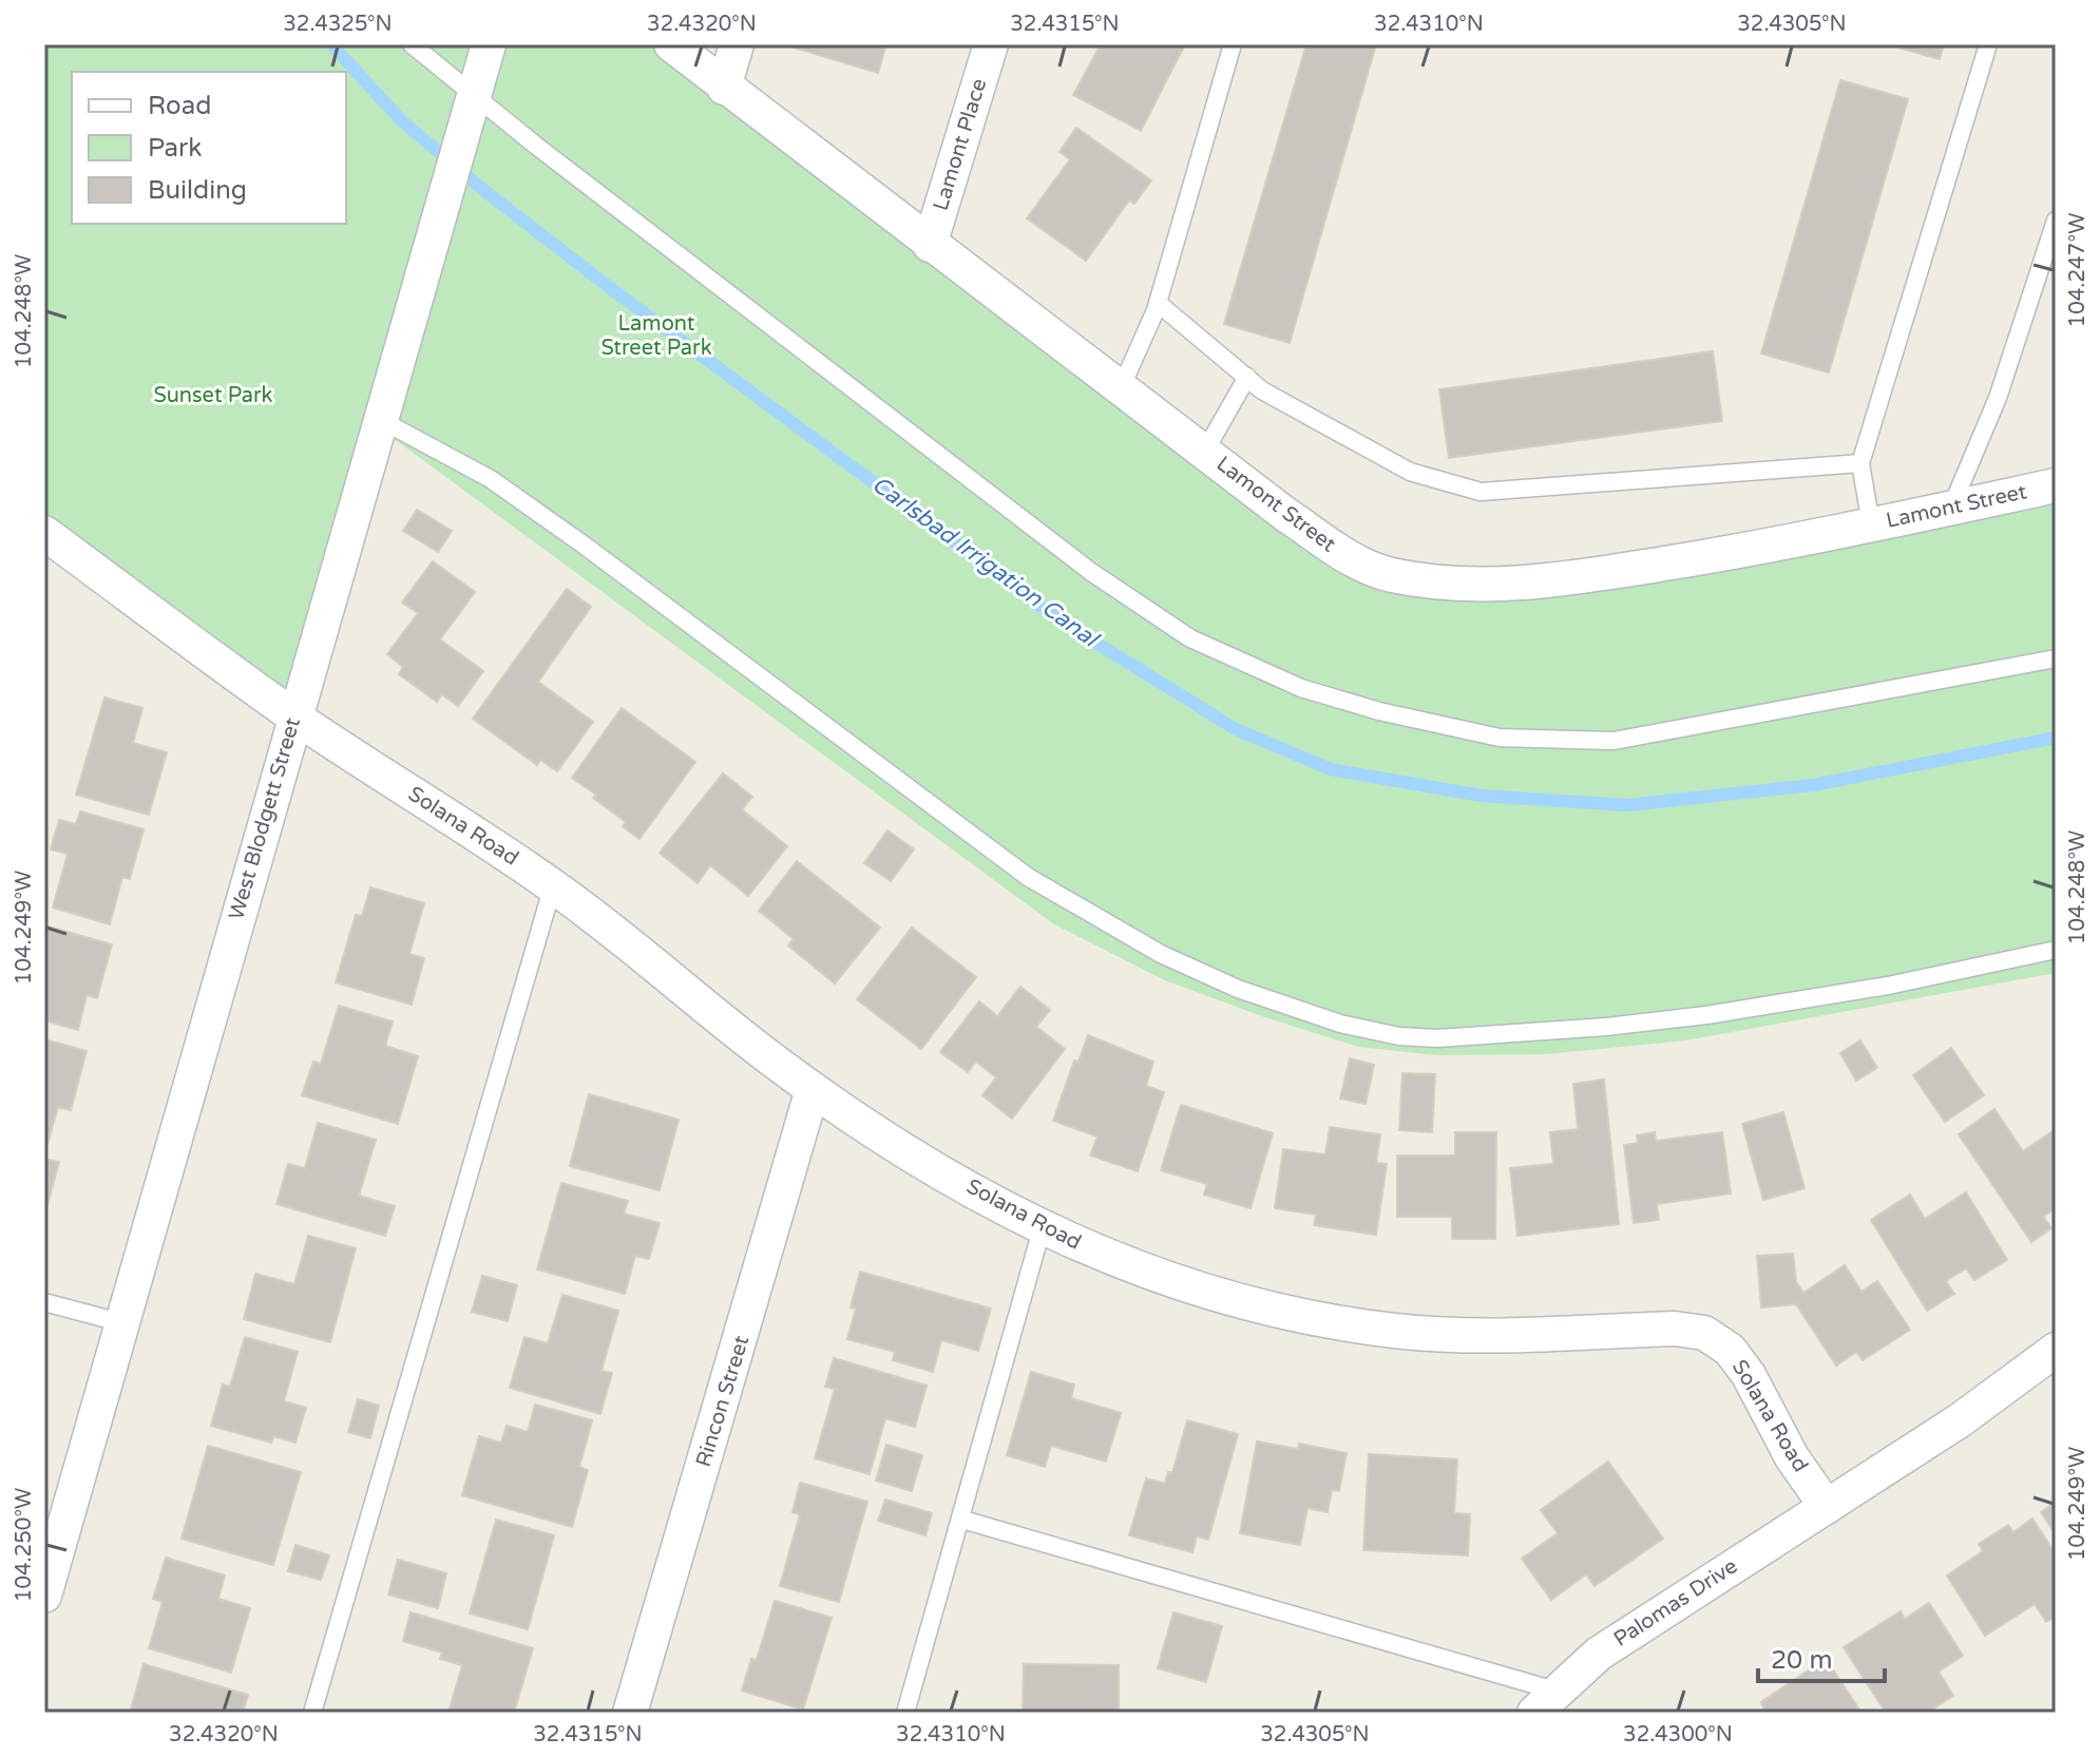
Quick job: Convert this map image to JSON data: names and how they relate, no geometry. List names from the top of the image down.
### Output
{
  "streets": {
    "street": [
      "Lamont Place",
      "Lamont Street",
      "West Blodgett Street",
      "Solana Road",
      "Rincon Street",
      "Palomas Drive"
    ]
  },
  "crossings": [
    ["Lamont Place", "Lamont Street"],
    ["West Blodgett Street", "Solana Road"],
    ["Solana Road", "Rincon Street"],
    ["Solana Road", "Palomas Drive"]
  ],
  "water": ["Carlsbad Irrigation Canal"],
  "parks": ["Lamont Street Park", "Sunset Park"],
  "legend": ["Road", "Park", "Building"],
  "scale_bar": "20 m",
  "coordinates": [
    "32.4325°N",
    "32.4320°N",
    "32.4315°N",
    "32.4310°N",
    "32.4305°N",
    "104.247°W",
    "104.248°W",
    "104.249°W",
    "104.250°W",
    "32.4300°N"
  ]
}
